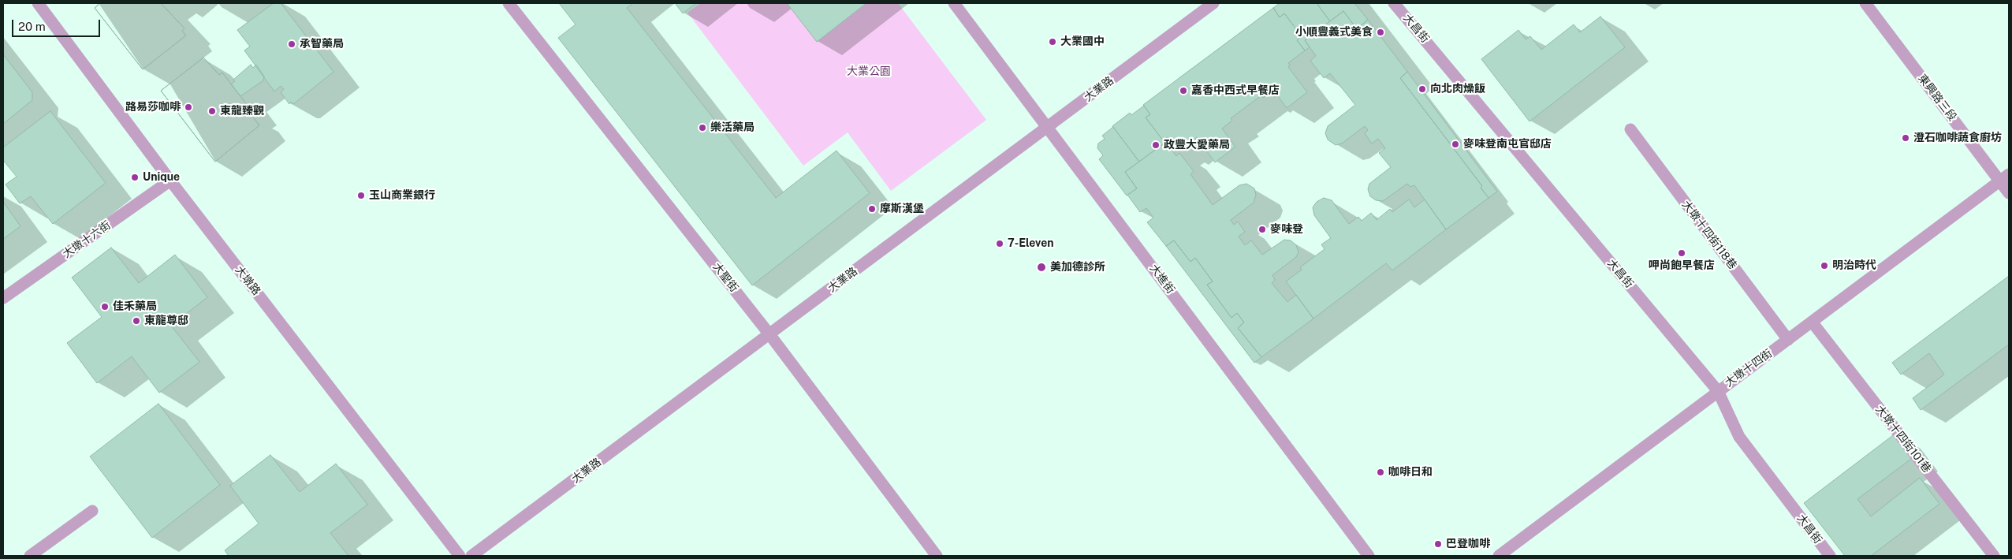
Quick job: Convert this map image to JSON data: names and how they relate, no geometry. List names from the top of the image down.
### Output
{
  "streets": {
    "street": [
      "大昌街",
      "大業路",
      "東興路三段",
      "大墩十四街118巷",
      "大墩十六街",
      "大聖街",
      "大進街",
      "大墩路",
      "大墩十四街",
      "大墩十四街101巷"
    ]
  },
  "crossings": [
    ["大昌街", "大墩十四街"],
    ["大業路", "大聖街"],
    ["大業路", "大進街"],
    ["東興路三段", "大墩十四街"],
    ["大墩十四街118巷", "大墩十四街"],
    ["大墩十六街", "大墩路"],
    ["大墩十四街", "大墩十四街101巷"]
  ],
  "parks": ["大業公園"],
  "places": [
    "小順豐義式美食",
    "大業國中",
    "承智藥局",
    "向北肉燥飯",
    "嘉香中西式早餐店",
    "路易莎咖啡",
    "東龍臻觀",
    "樂活藥局",
    "澄石咖啡蔬食廚坊",
    "麥味登南屯官邸店",
    "政豐大愛藥局",
    "Unique",
    "玉山商業銀行",
    "摩斯漢堡",
    "麥味登",
    "7-Eleven",
    "呷尚飽早餐店",
    "明治時代",
    "美加德診所",
    "佳禾藥局",
    "東龍尊邸",
    "咖啡日和",
    "巴登咖啡"
  ],
  "scale_bar": "20 m"
}
